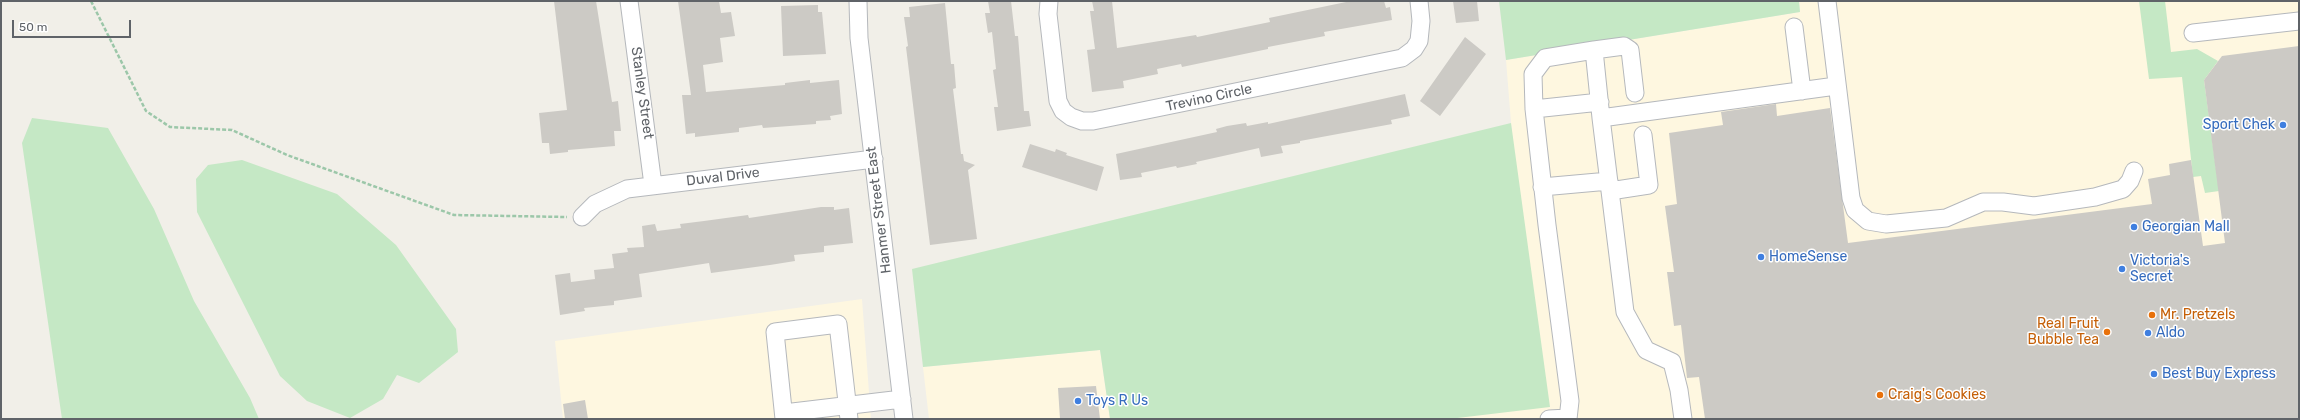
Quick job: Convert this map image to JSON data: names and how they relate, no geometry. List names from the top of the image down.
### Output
{
  "streets": {
    "street": [
      "Stanley Street",
      "Trevino Circle",
      "Duval Drive",
      "Hanmer Street East"
    ]
  },
  "crossings": [
    ["Stanley Street", "Duval Drive"],
    ["Duval Drive", "Hanmer Street East"]
  ],
  "places": [
    "Sport Chek",
    "Georgian Mall",
    "HomeSense",
    "Victoria's Secret",
    "Mr. Pretzels",
    "Real Fruit Bubble Tea",
    "Aldo",
    "Best Buy Express",
    "Craig's Cookies",
    "Toys R Us"
  ],
  "scale_bar": "50 m"
}
